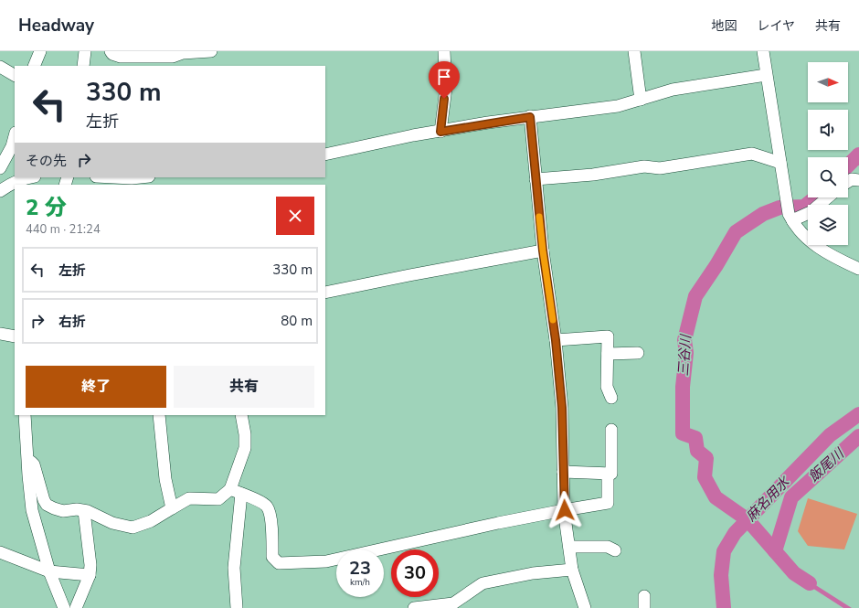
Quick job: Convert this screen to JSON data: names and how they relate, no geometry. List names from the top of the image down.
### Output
{
  "water": ["三谷川", "飯尾川", "麻名用水"],
  "north": "right",
  "page": {
    "header": "Headway",
    "nav": ["地図", "レイヤ", "共有"],
    "turn": ["330 m", "左折"],
    "then": "その先",
    "heading": ["2 分", "440 m · 21:24"],
    "list": [
      {
        "name": "左折",
        "value": "330 m"
      },
      {
        "name": "右折",
        "value": "80 m"
      }
    ],
    "buttons": ["終了", "共有"],
    "speed": "23 km/h",
    "limit": "30"
  }
}
